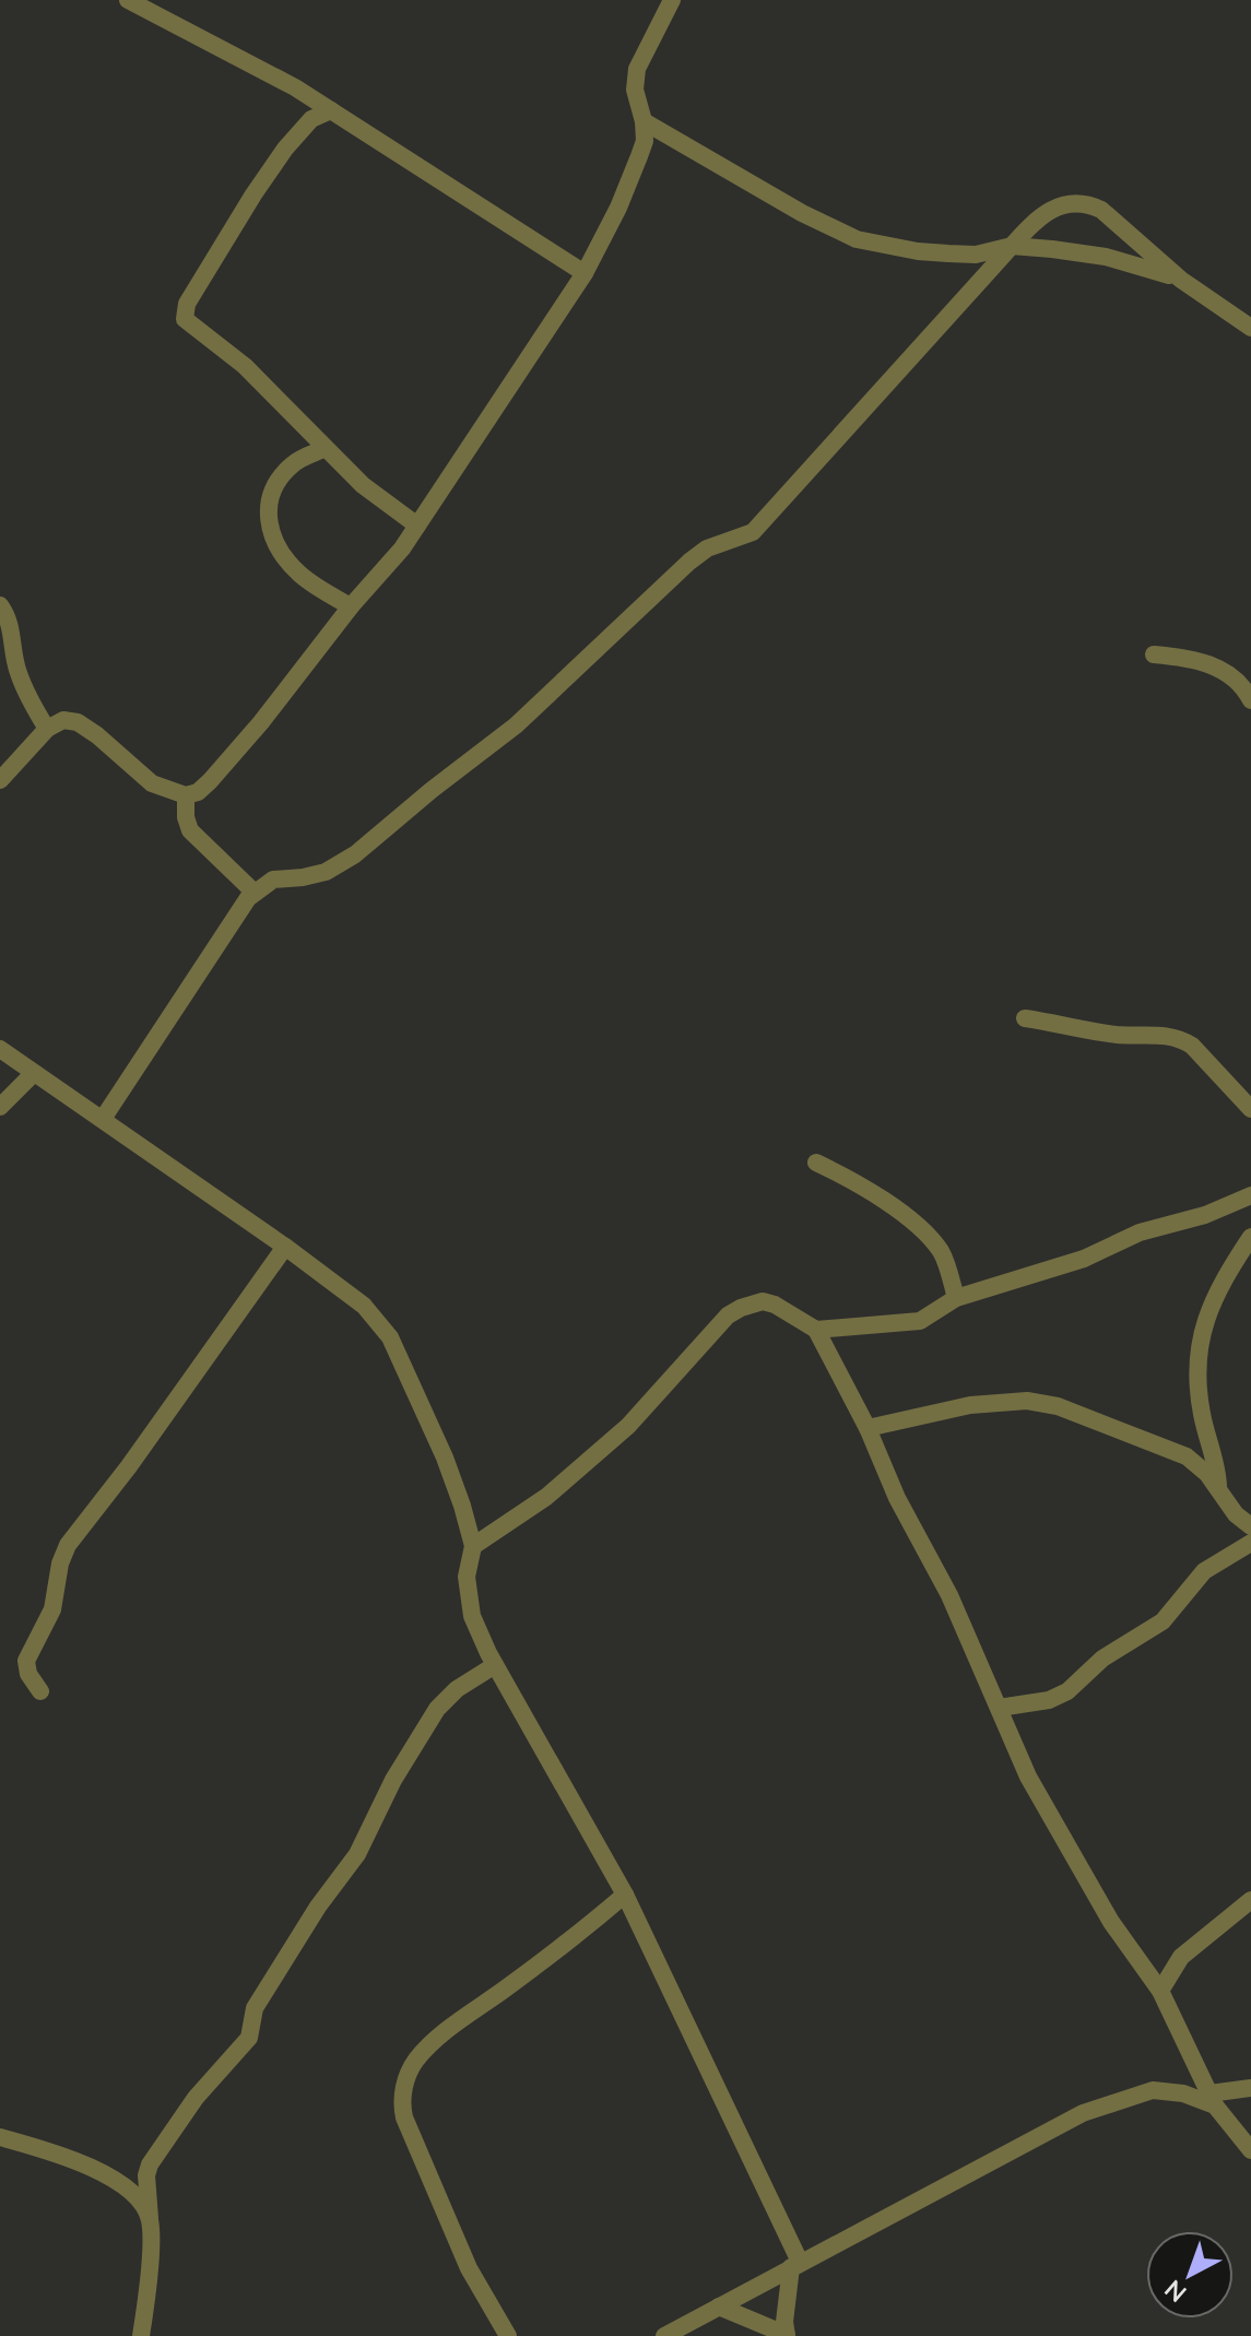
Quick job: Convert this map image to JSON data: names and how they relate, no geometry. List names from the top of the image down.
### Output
{
  "north": "bottom left"
}
